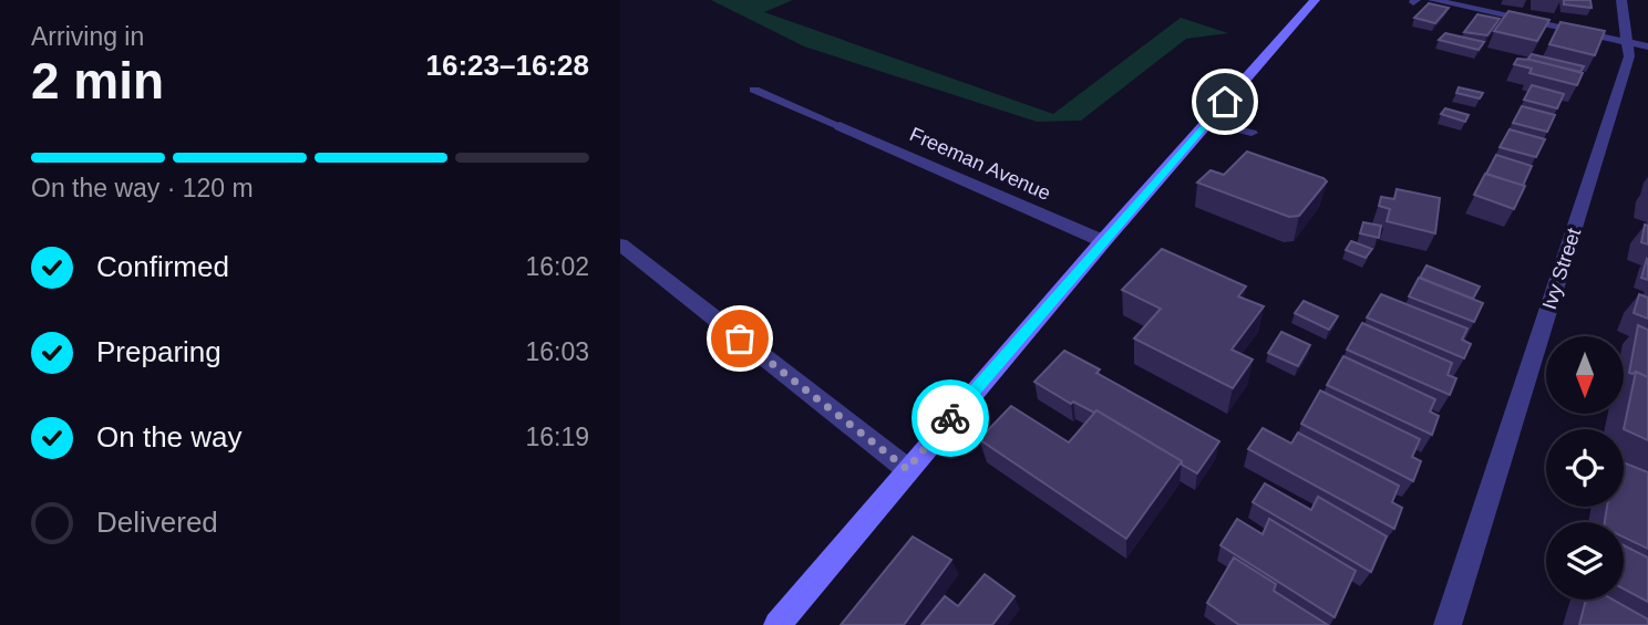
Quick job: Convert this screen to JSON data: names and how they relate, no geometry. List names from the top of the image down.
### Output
{
  "streets": {
    "street": ["Freeman Avenue", "Ivy Street"]
  },
  "north": "bottom",
  "page": {
    "heading": ["2 min", "Arriving in", "16:23–16:28"],
    "bar": "On the way · 120 m",
    "list": [
      ["Confirmed", "16:02"],
      ["Preparing", "16:03"],
      ["On the way", "16:19"],
      "Delivered"
    ]
  }
}
